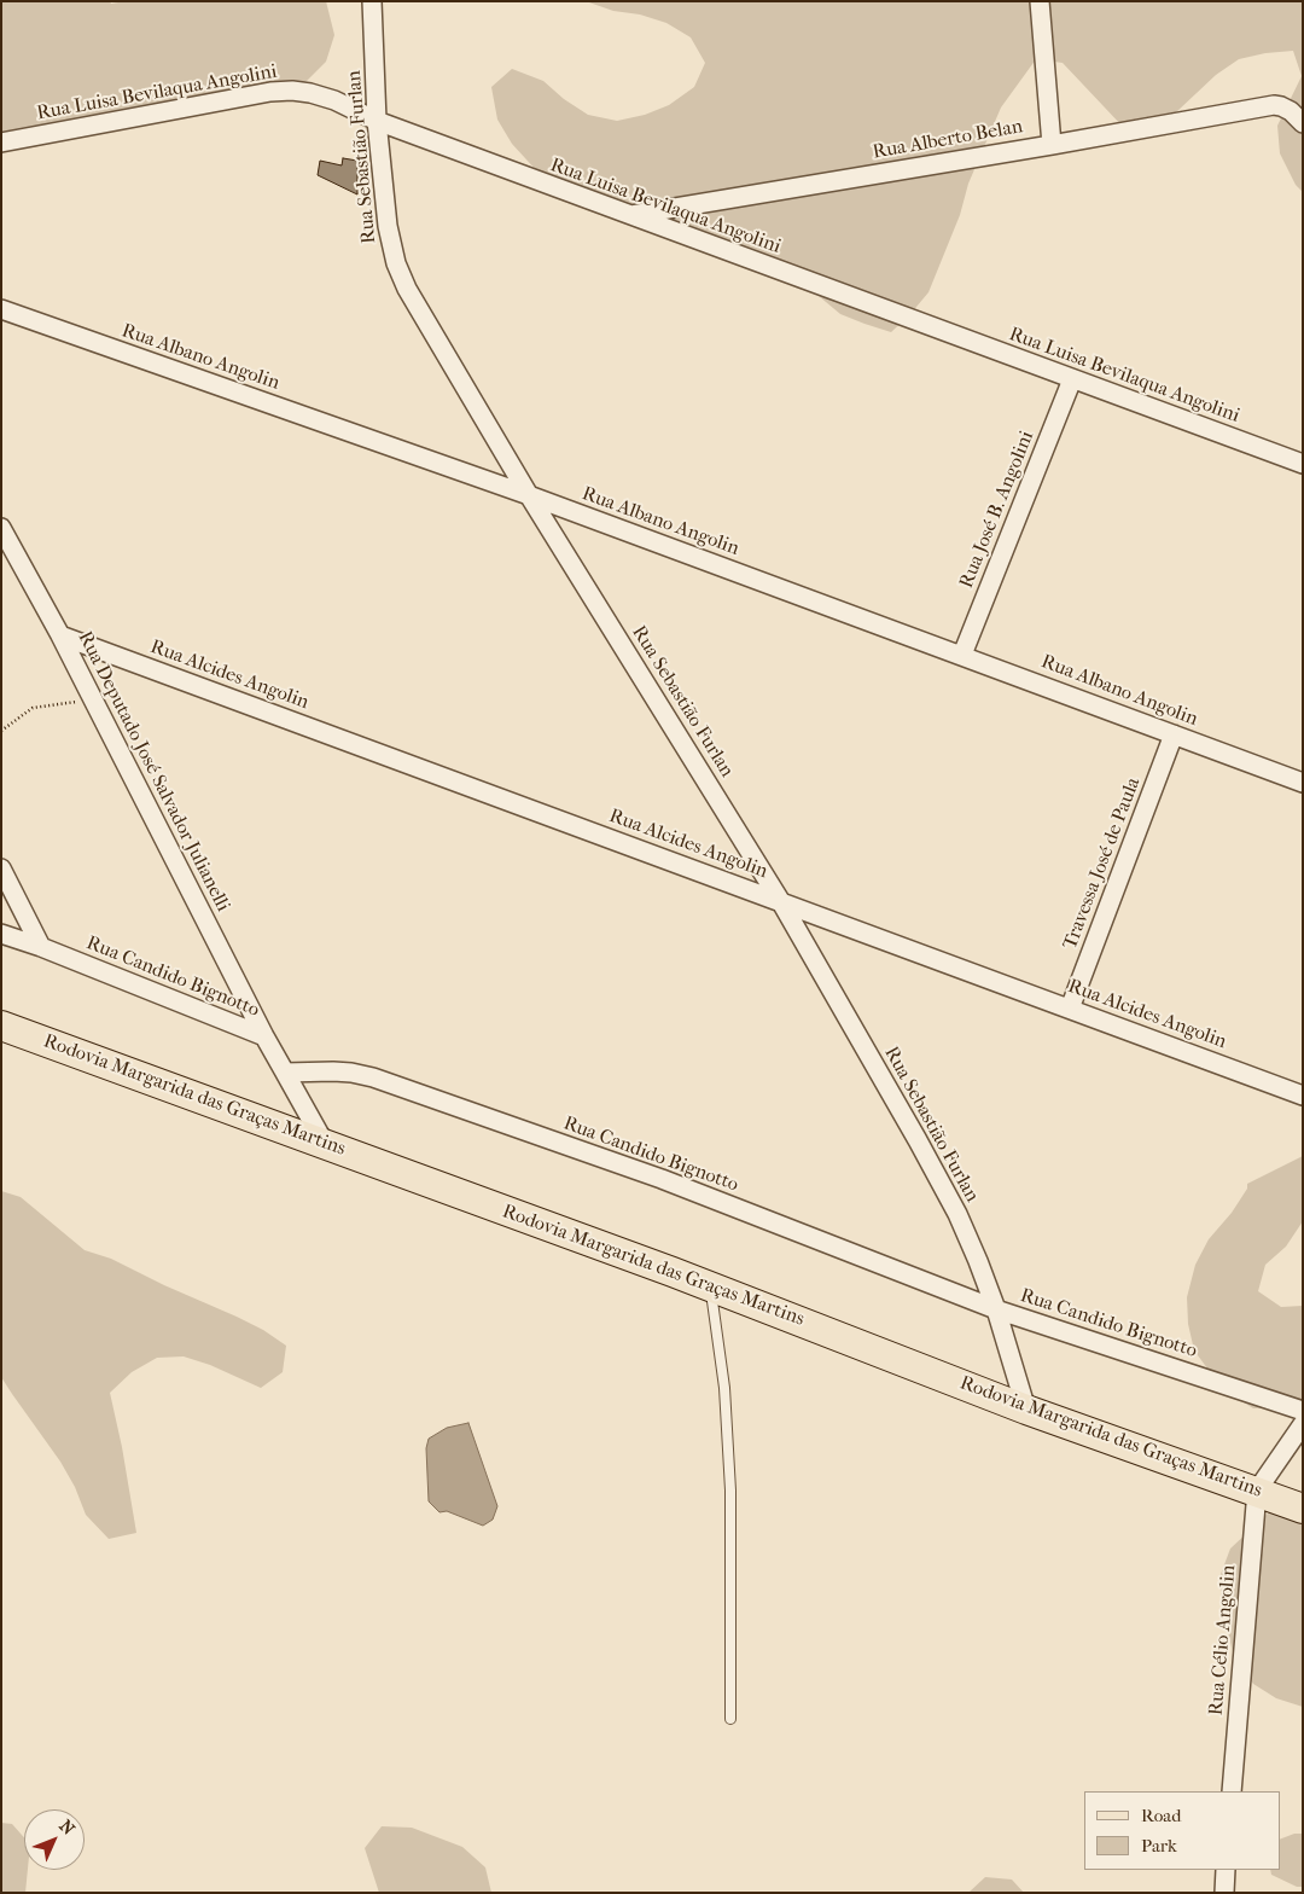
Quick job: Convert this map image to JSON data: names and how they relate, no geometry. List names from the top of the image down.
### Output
{
  "streets": {
    "main road": ["Rodovia Margarida das Graças Martins"],
    "street": [
      "Rua Luisa Bevilaqua Angolini",
      "Rua Alberto Belan",
      "Rua Sebastião Furlan",
      "Rua Albano Angolin",
      "Rua José B. Angolini",
      "Rua Alcides Angolin",
      "Rua Deputado José Salvador Julianelli",
      "Travessa José de Paula",
      "Rua Candido Bignotto",
      "Rua Célio Angolin"
    ]
  },
  "crossings": [
    ["Rua Luisa Bevilaqua Angolini", "Rua Alberto Belan"],
    ["Rua Luisa Bevilaqua Angolini", "Rua Sebastião Furlan"],
    ["Rua Luisa Bevilaqua Angolini", "Rua José B. Angolini"],
    ["Rua Sebastião Furlan", "Rua Albano Angolin"],
    ["Rua Sebastião Furlan", "Rua Alcides Angolin"],
    ["Rua Sebastião Furlan", "Rua Candido Bignotto"],
    ["Rua Sebastião Furlan", "Rodovia Margarida das Graças Martins"],
    ["Rua Albano Angolin", "Rua José B. Angolini"],
    ["Rua Albano Angolin", "Travessa José de Paula"],
    ["Rua Alcides Angolin", "Rua Deputado José Salvador Julianelli"],
    ["Rua Alcides Angolin", "Travessa José de Paula"],
    ["Rua Deputado José Salvador Julianelli", "Rua Candido Bignotto"],
    ["Rodovia Margarida das Graças Martins", "Rua Célio Angolin"]
  ],
  "legend": ["Road", "Park"],
  "north": "top right"
}
